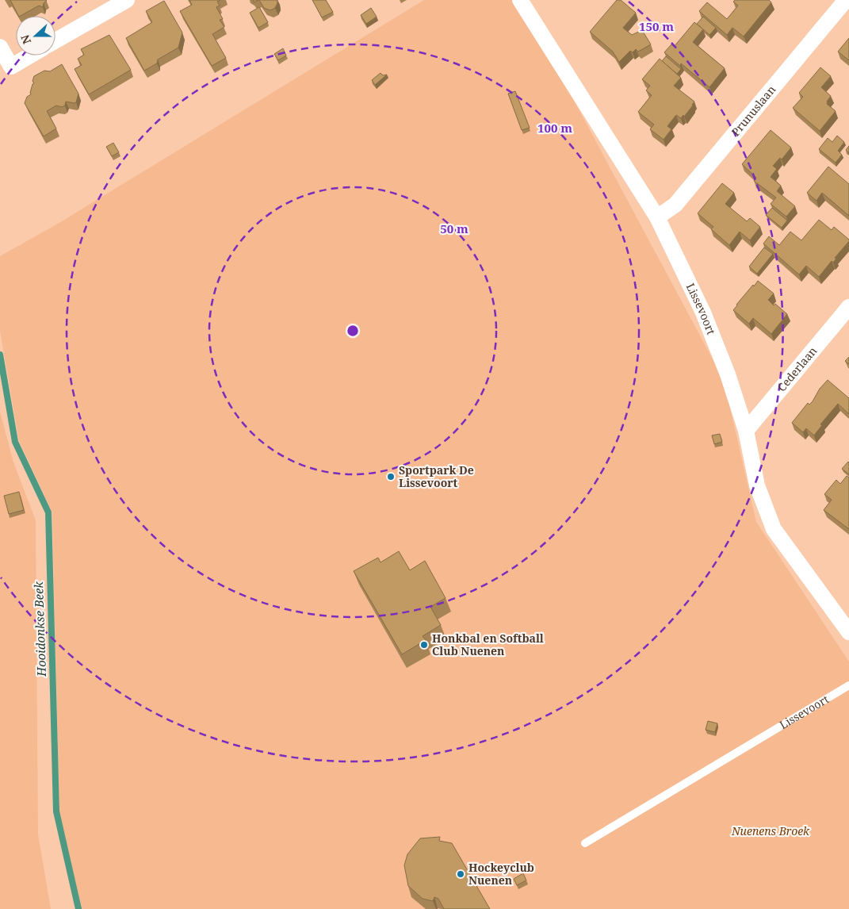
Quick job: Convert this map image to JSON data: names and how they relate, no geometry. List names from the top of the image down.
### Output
{
  "streets": {
    "street": ["Prunuslaan", "Lissevoort", "Cederlaan"]
  },
  "crossings": [
    ["Prunuslaan", "Lissevoort"],
    ["Lissevoort", "Cederlaan"]
  ],
  "water": ["Hooidonkse Beek"],
  "parks": ["Nuenens Broek"],
  "places": ["Sportpark De Lissevoort", "Honkbal en Softball Club Nuenen", "Hockeyclub Nuenen"],
  "north": "left",
  "rings": ["150 m", "100 m", "50 m"]
}
